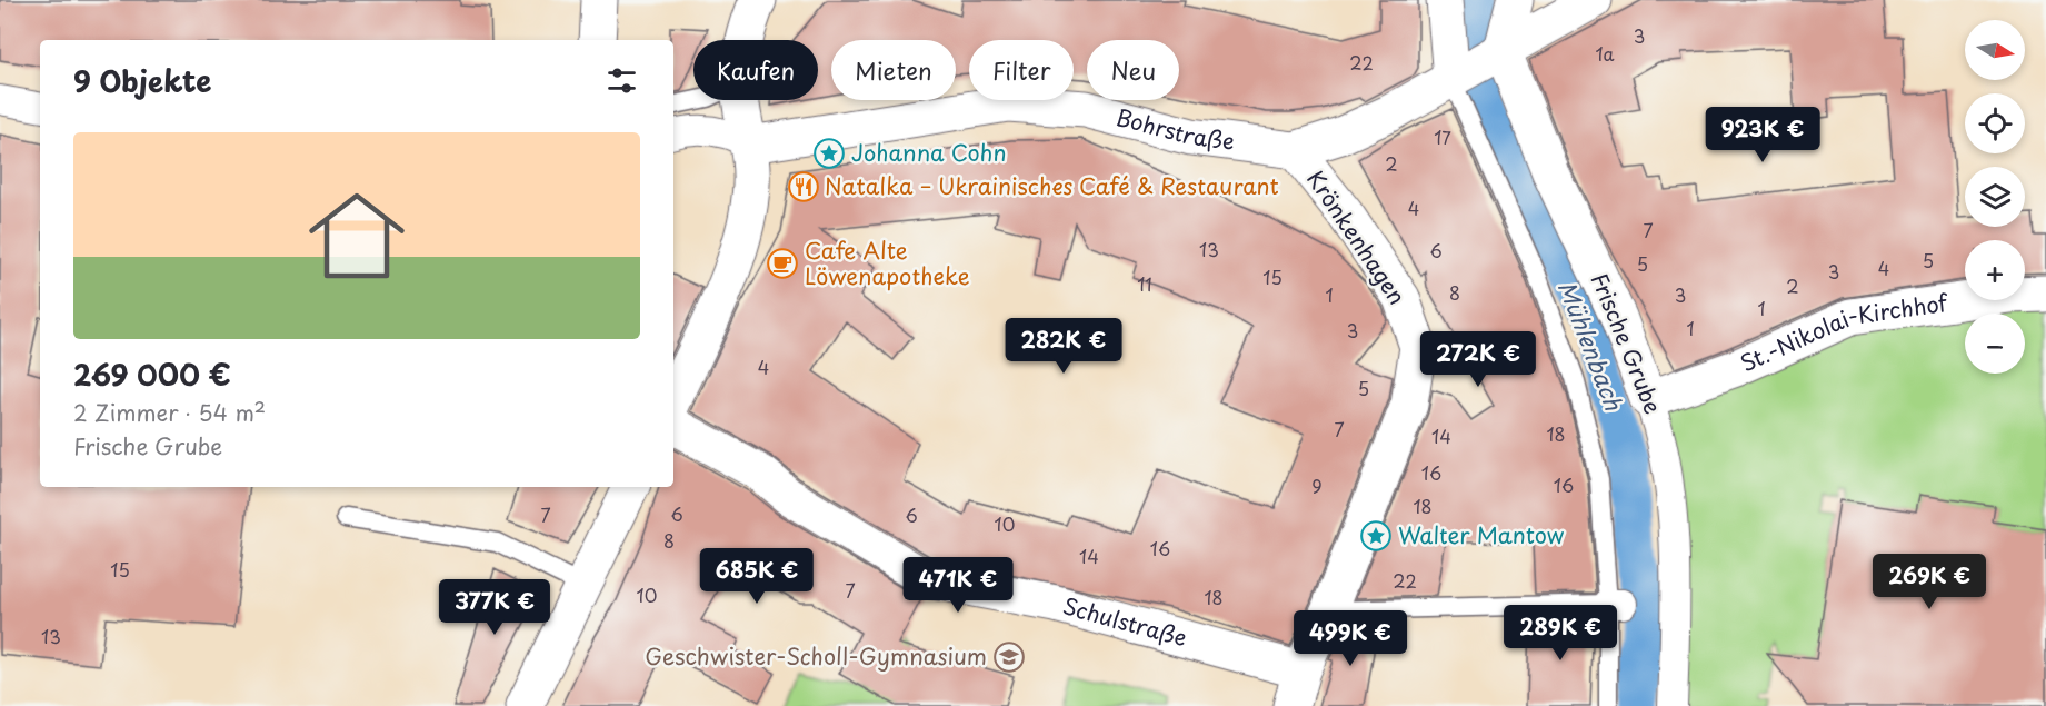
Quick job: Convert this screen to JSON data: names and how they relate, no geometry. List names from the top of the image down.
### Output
{
  "streets": {
    "street": [
      "Bohrstraße",
      "Krönkenhagen",
      "St.-Nikolai-Kirchhof",
      "Frische Grube",
      "Schulstraße"
    ]
  },
  "crossings": [
    ["Bohrstraße", "Krönkenhagen"],
    ["Bohrstraße", "Frische Grube"],
    ["Krönkenhagen", "Schulstraße"],
    ["St.-Nikolai-Kirchhof", "Frische Grube"]
  ],
  "water": ["Mühlenbach"],
  "places": {
    "place": ["Johanna Cohn", "Walter Mantow"],
    "restaurant": ["Natalka – Ukrainisches Café & Restaurant"],
    "cafe": ["Cafe Alte Löwenapotheke"],
    "school or university": ["Geschwister-Scholl-Gymnasium"]
  },
  "house_numbers": [
    "3",
    "1a",
    "22",
    "17",
    "2",
    "4",
    "7",
    "13",
    "6",
    "5",
    "5",
    "4",
    "3",
    "15",
    "11",
    "2",
    "8",
    "1",
    "3",
    "1",
    "1",
    "3",
    "4",
    "5",
    "7",
    "18",
    "14",
    "16",
    "16",
    "9",
    "18",
    "6",
    "7",
    "6",
    "10",
    "8",
    "16",
    "14",
    "15",
    "22",
    "7",
    "10",
    "18",
    "13"
  ],
  "north": "right",
  "page": {
    "map_buttons": ["+", "−"],
    "chip": [
      "Kaufen",
      "Mieten",
      "Filter",
      "Neu"
    ],
    "heading": "9 Objekte",
    "price": [
      "923K €",
      "282K €",
      "272K €",
      "685K €",
      "269K €",
      "471K €",
      "377K €",
      "289K €",
      "499K €"
    ],
    "list": [
      {
        "name": "269 000 €",
        "note": "2 Zimmer · 54 m² · Frische Grube"
      }
    ]
  }
}
